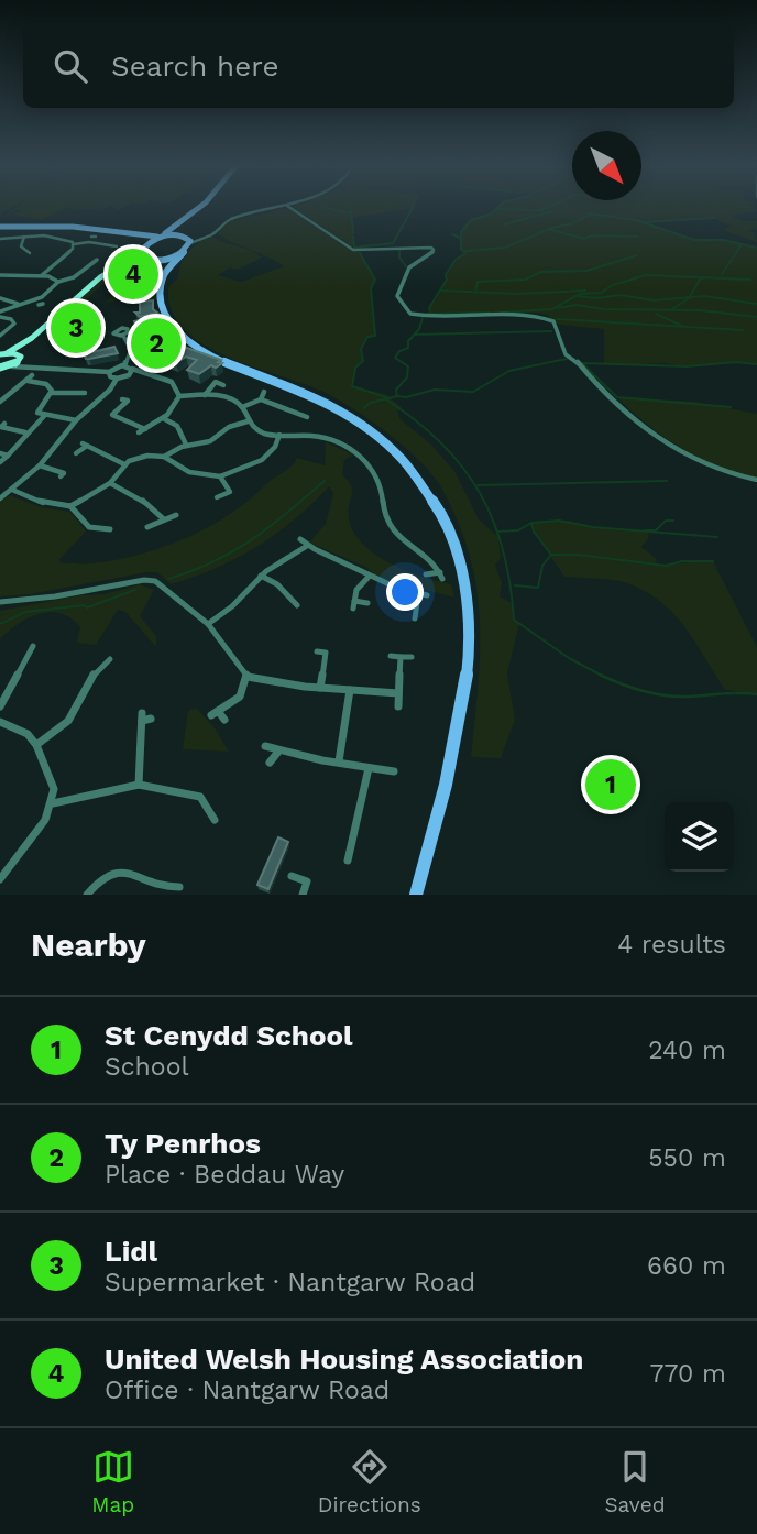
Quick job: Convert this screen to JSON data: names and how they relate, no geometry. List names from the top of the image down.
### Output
{
  "north": "bottom right",
  "page": {
    "search": "Search here",
    "pins": [
      "4",
      "3",
      "2",
      "1"
    ],
    "heading": ["Nearby", "4 results"],
    "list": [
      {
        "mark": "1",
        "name": "St Cenydd School",
        "note": "School",
        "value": "240 m"
      },
      {
        "mark": "2",
        "name": "Ty Penrhos",
        "note": "Place · Beddau Way",
        "value": "550 m"
      },
      {
        "mark": "3",
        "name": "Lidl",
        "note": "Supermarket · Nantgarw Road",
        "value": "660 m"
      },
      {
        "mark": "4",
        "name": "United Welsh Housing Association",
        "note": "Office · Nantgarw Road",
        "value": "770 m"
      }
    ],
    "nav": ["Map", "Directions", "Saved"]
  }
}
